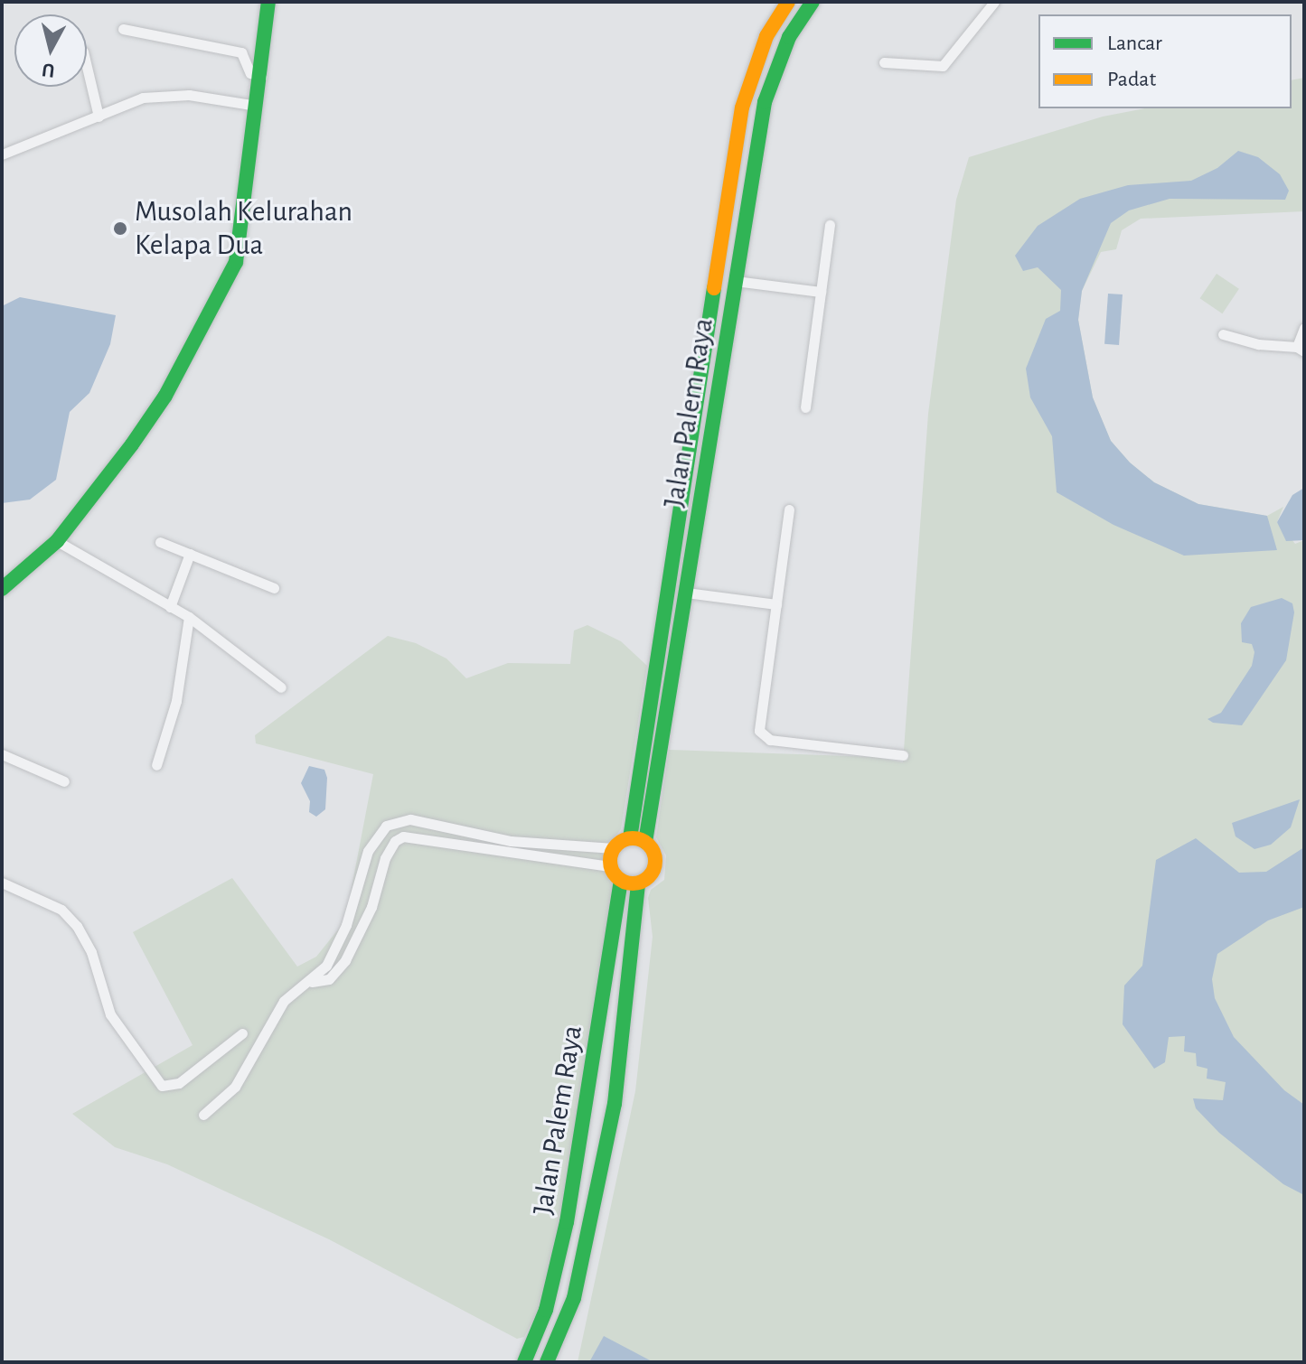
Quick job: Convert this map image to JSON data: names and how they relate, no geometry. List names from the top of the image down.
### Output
{
  "streets": {
    "street": ["Jalan Palem Raya"]
  },
  "places": ["Musolah Kelurahan Kelapa Dua"],
  "legend": ["Lancar", "Padat"],
  "north": "bottom"
}
